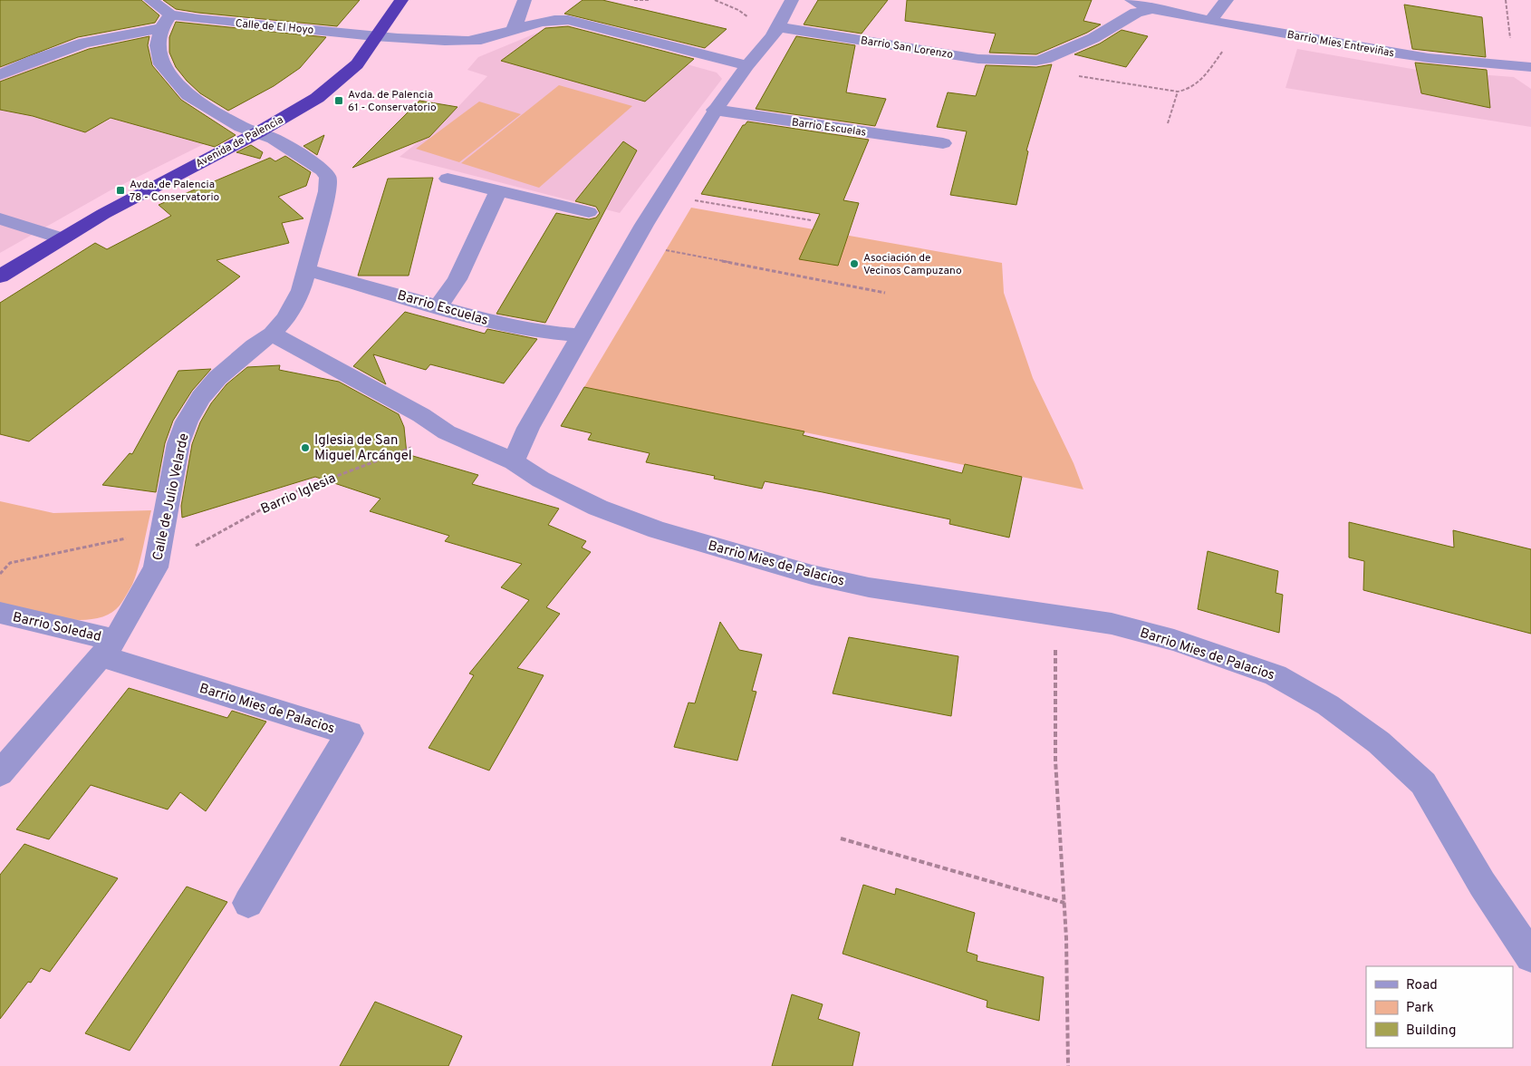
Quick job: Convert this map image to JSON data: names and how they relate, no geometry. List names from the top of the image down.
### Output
{
  "streets": {
    "highway": ["Avenida de Palencia"],
    "street": [
      "Calle de El Hoyo",
      "Barrio Mies Entreviñas",
      "Barrio San Lorenzo",
      "Barrio Escuelas",
      "Calle de Julio Velarde",
      "Barrio Mies de Palacios",
      "Barrio Soledad"
    ],
    "path": ["Barrio Iglesia"]
  },
  "crossings": [
    ["Calle de El Hoyo", "Avenida de Palencia"],
    ["Barrio Mies Entreviñas", "Barrio San Lorenzo"],
    ["Barrio Escuelas", "Calle de Julio Velarde"],
    ["Avenida de Palencia", "Calle de Julio Velarde"],
    ["Barrio Iglesia", "Calle de Julio Velarde"],
    ["Calle de Julio Velarde", "Barrio Mies de Palacios"],
    ["Calle de Julio Velarde", "Barrio Soledad"],
    ["Barrio Mies de Palacios", "Barrio Soledad"]
  ],
  "places": {
    "transit": ["Avda. de Palencia 61 - Conservatorio", "Avda. de Palencia 78 - Conservatorio"],
    "other": ["Asociación de Vecinos Campuzano", "Iglesia de San Miguel Arcángel"]
  },
  "legend": ["Road", "Park", "Building"]
}
